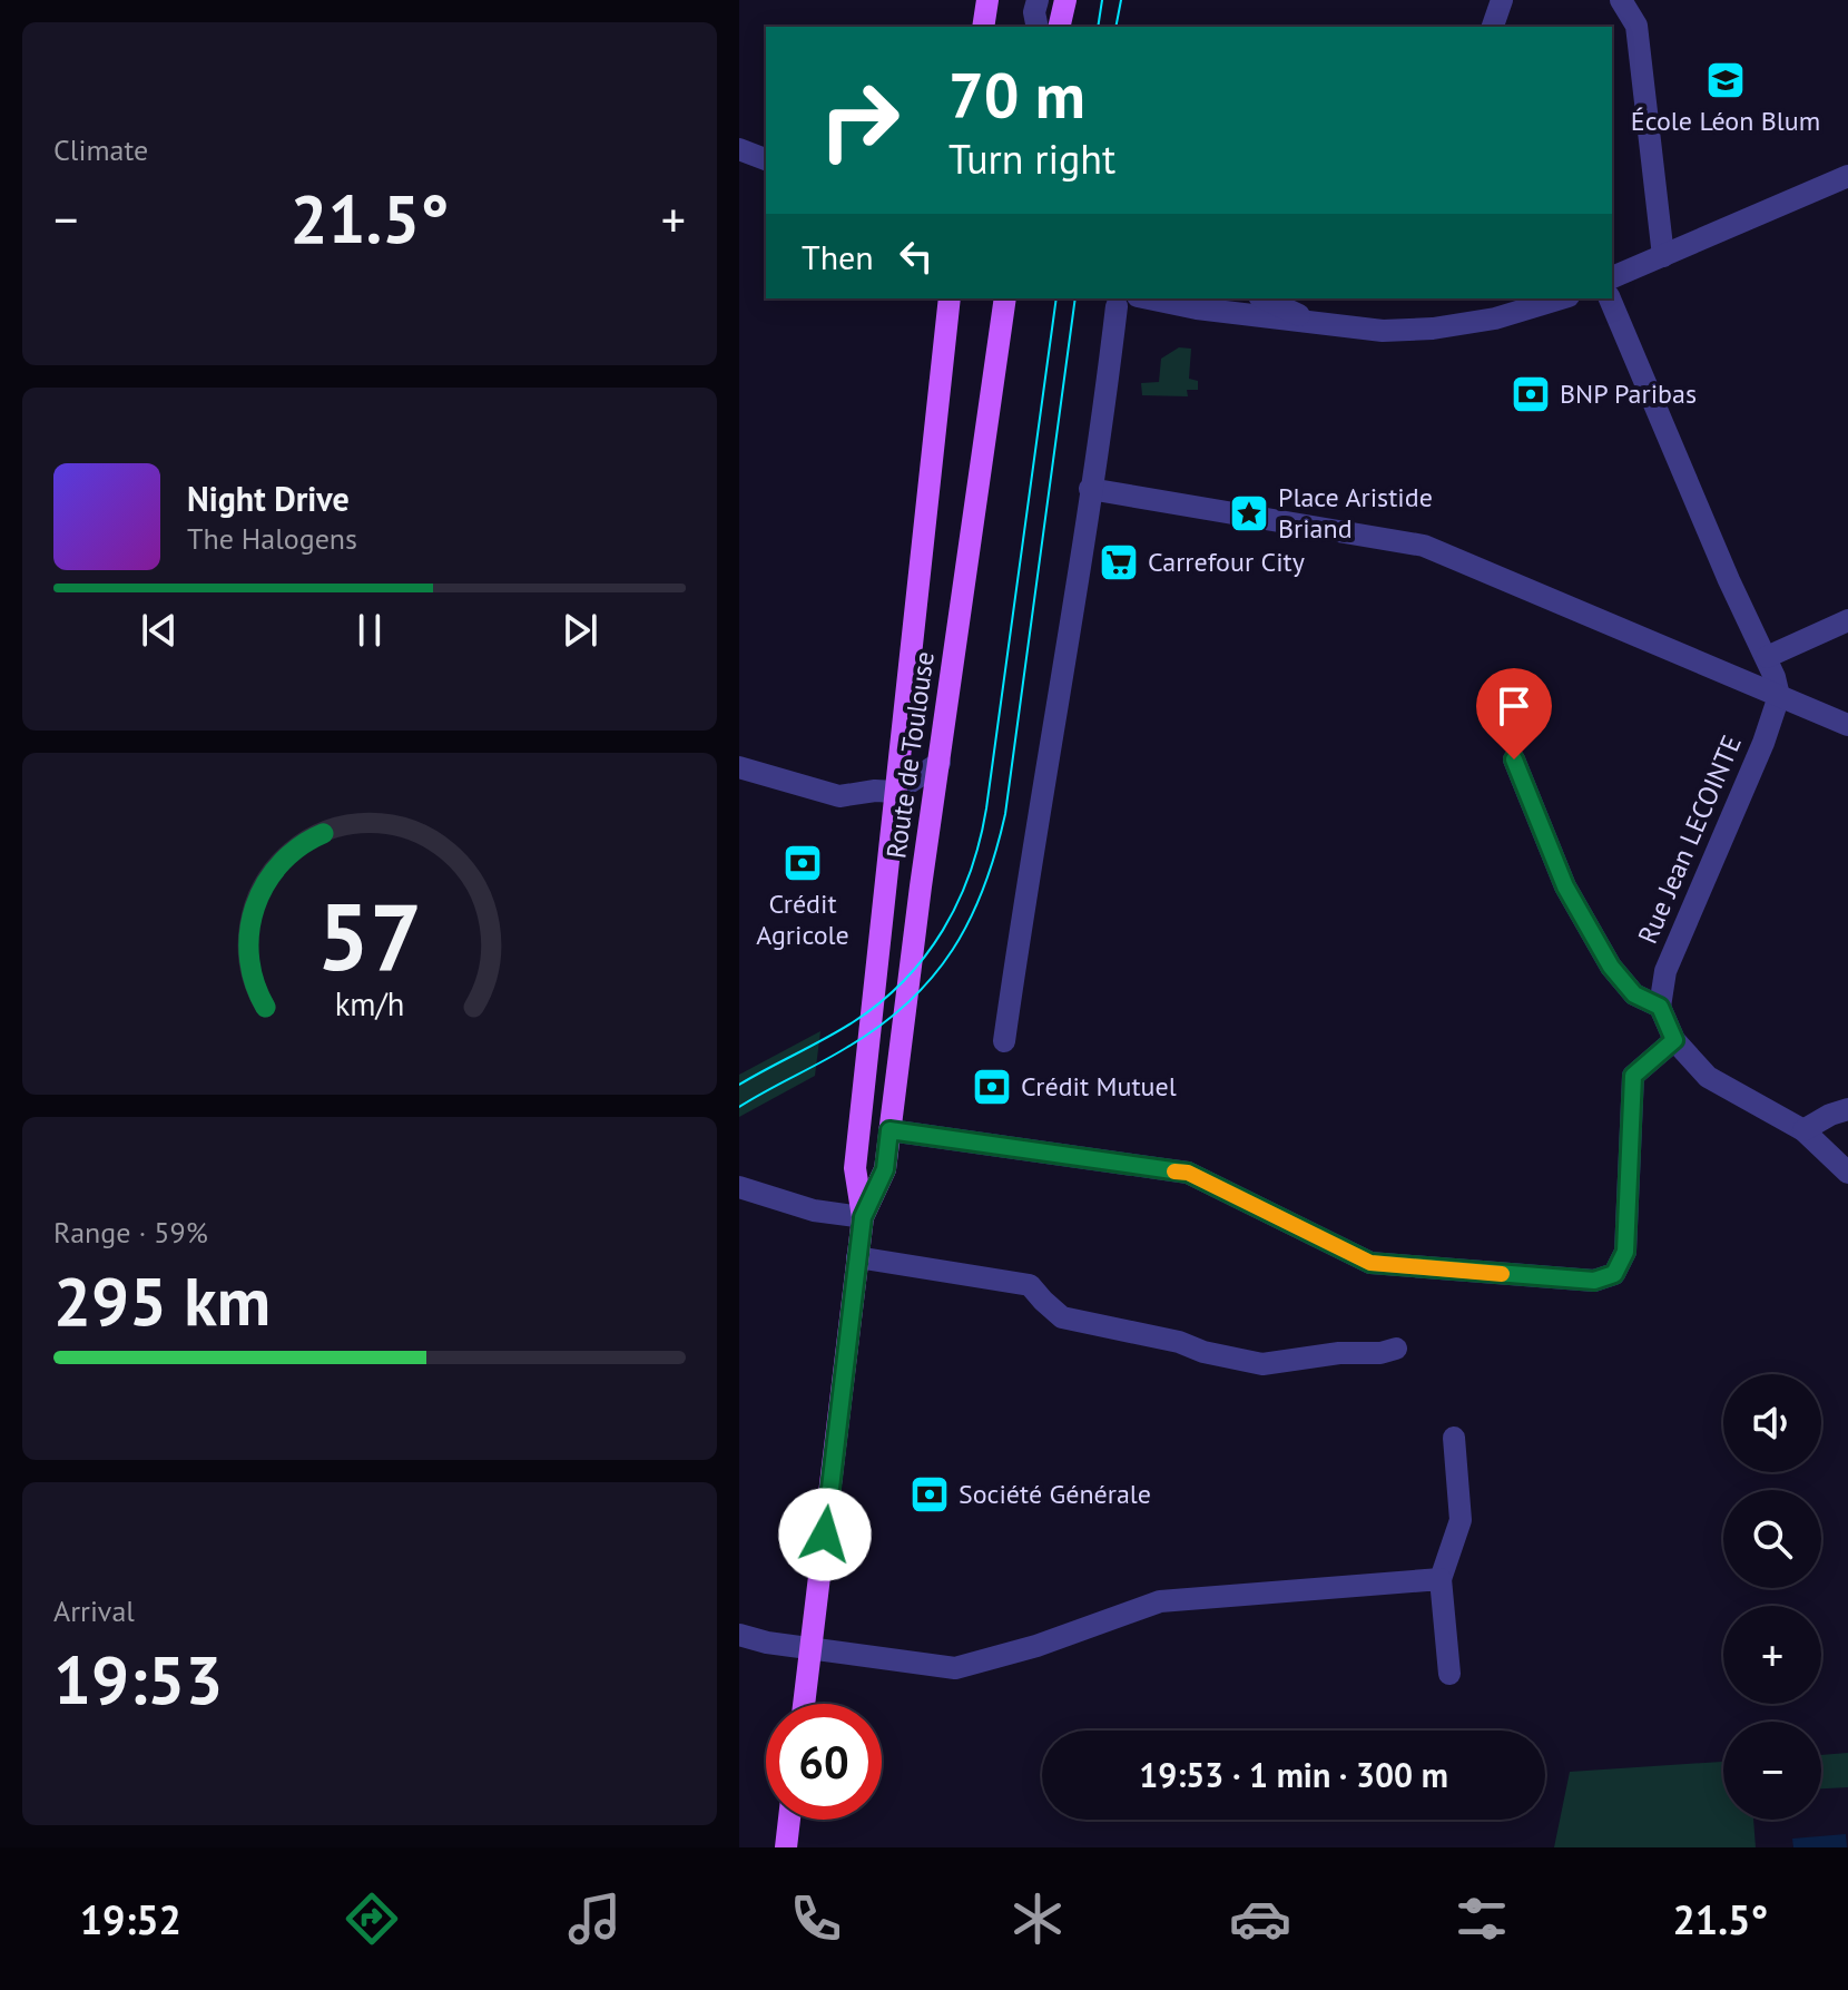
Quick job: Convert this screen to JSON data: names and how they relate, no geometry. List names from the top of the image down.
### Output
{
  "streets": {
    "main road": ["Route de Toulouse"],
    "street": ["Rue Jean LECOINTE"]
  },
  "places": {
    "school or university": ["École Léon Blum"],
    "bank": [
      "BNP Paribas",
      "Crédit Agricole",
      "Crédit Mutuel",
      "Société Générale"
    ],
    "place": ["Place Aristide Briand"],
    "supermarket": ["Carrefour City"]
  },
  "page": {
    "tile": [
      "Climate",
      ["Range · 59%", "295 km"],
      ["Arrival", "19:53"]
    ],
    "turn": ["70 m", "Turn right"],
    "heat": ["−", "21.5°", "+"],
    "then": "Then",
    "song": ["Night Drive", "The Halogens"],
    "map_buttons": ["+", "−"],
    "limit": "60",
    "trip": "19:53 · 1 min · 300 m",
    "tabs": ["19:52", "21.5°"],
    "gauge": ["57", "km/h"]
  }
}
